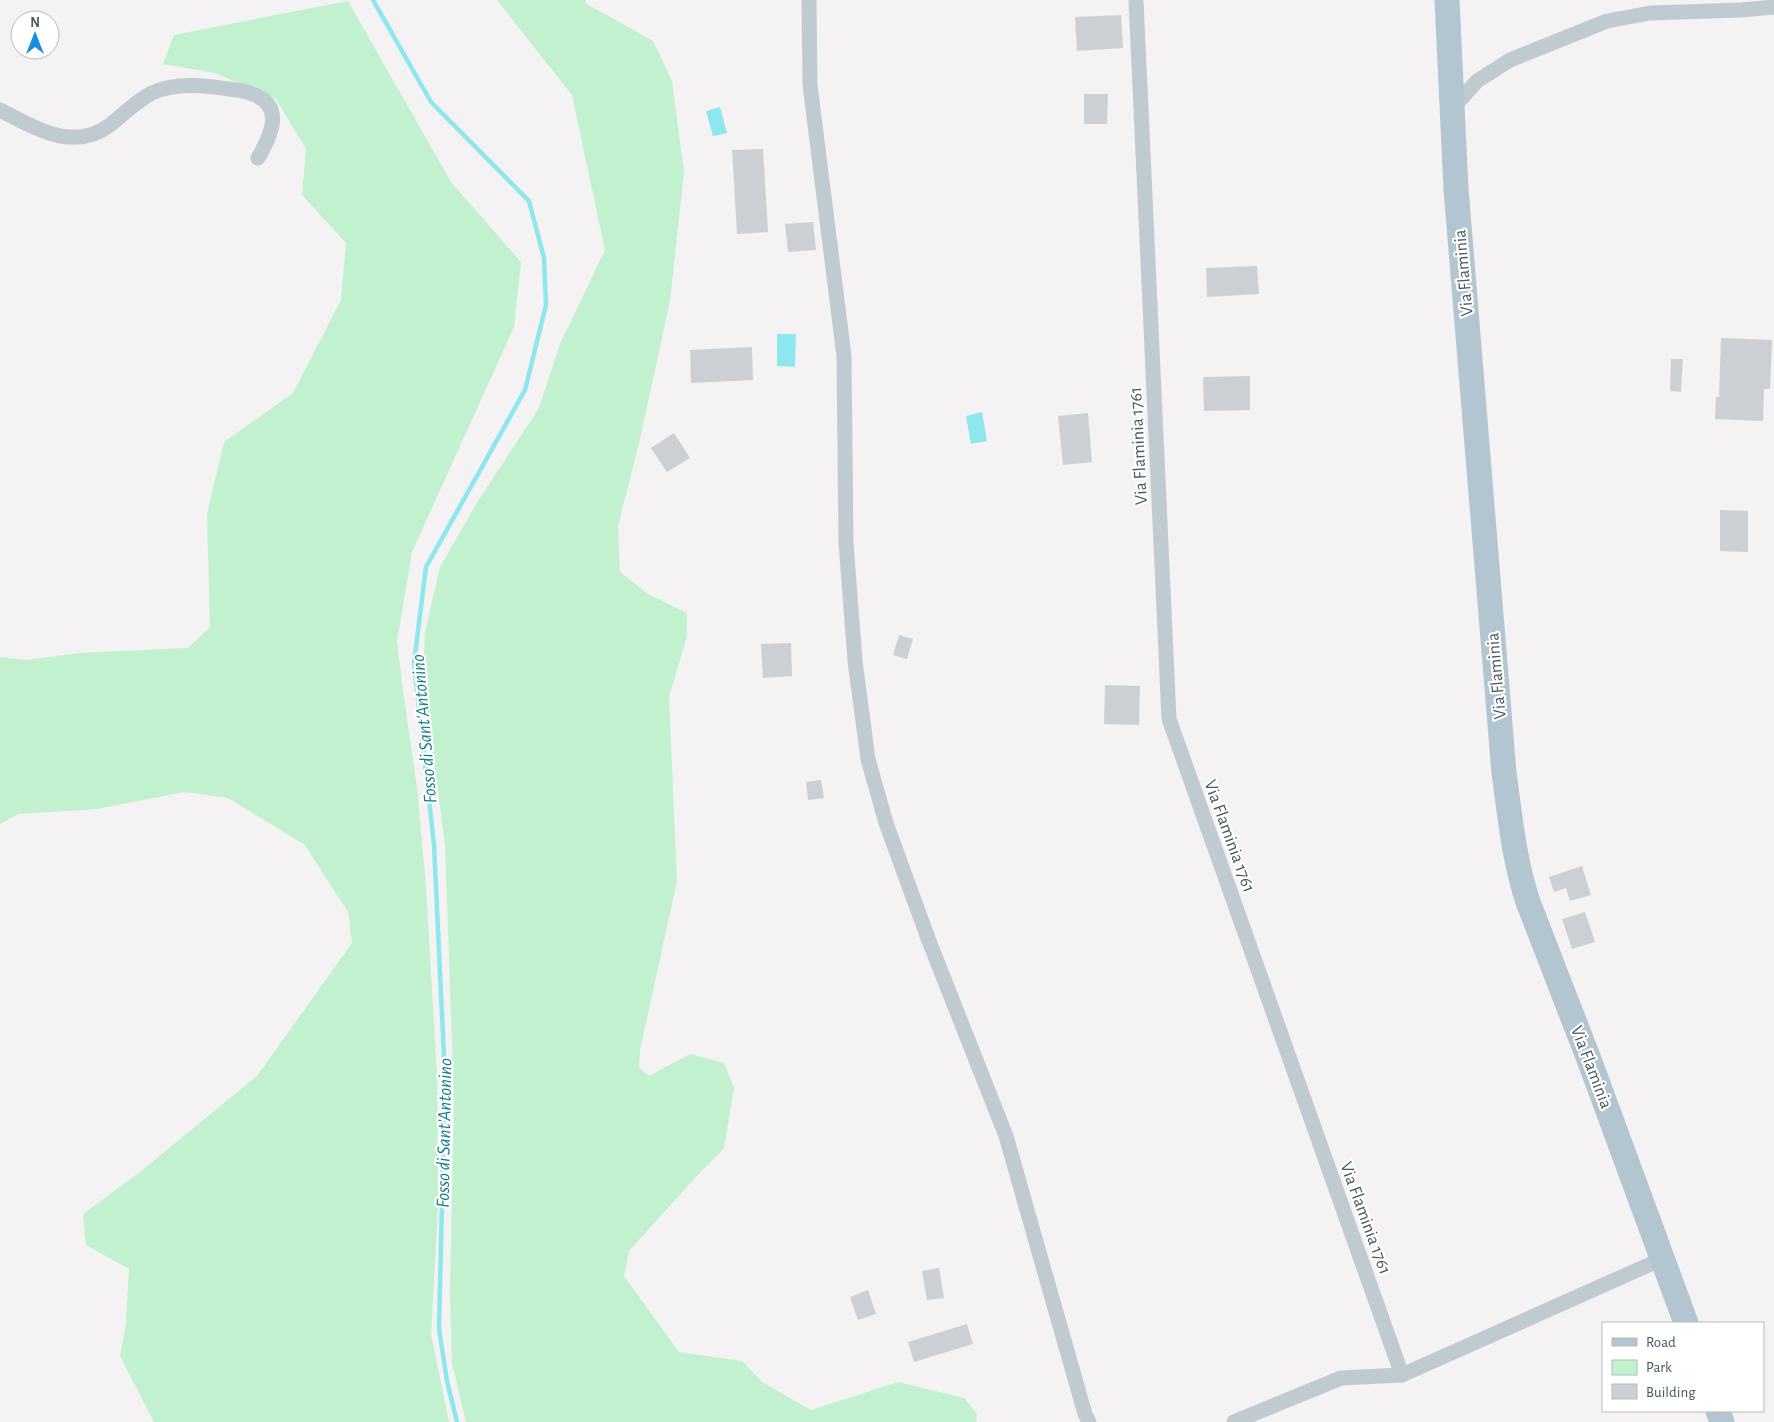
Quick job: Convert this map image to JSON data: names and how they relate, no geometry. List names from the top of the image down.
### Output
{
  "streets": {
    "main road": ["Via Flaminia"],
    "street": ["Via Flaminia 1761"]
  },
  "water": ["Fosso di Sant'Antonino"],
  "legend": ["Road", "Park", "Building"],
  "north": "top"
}
